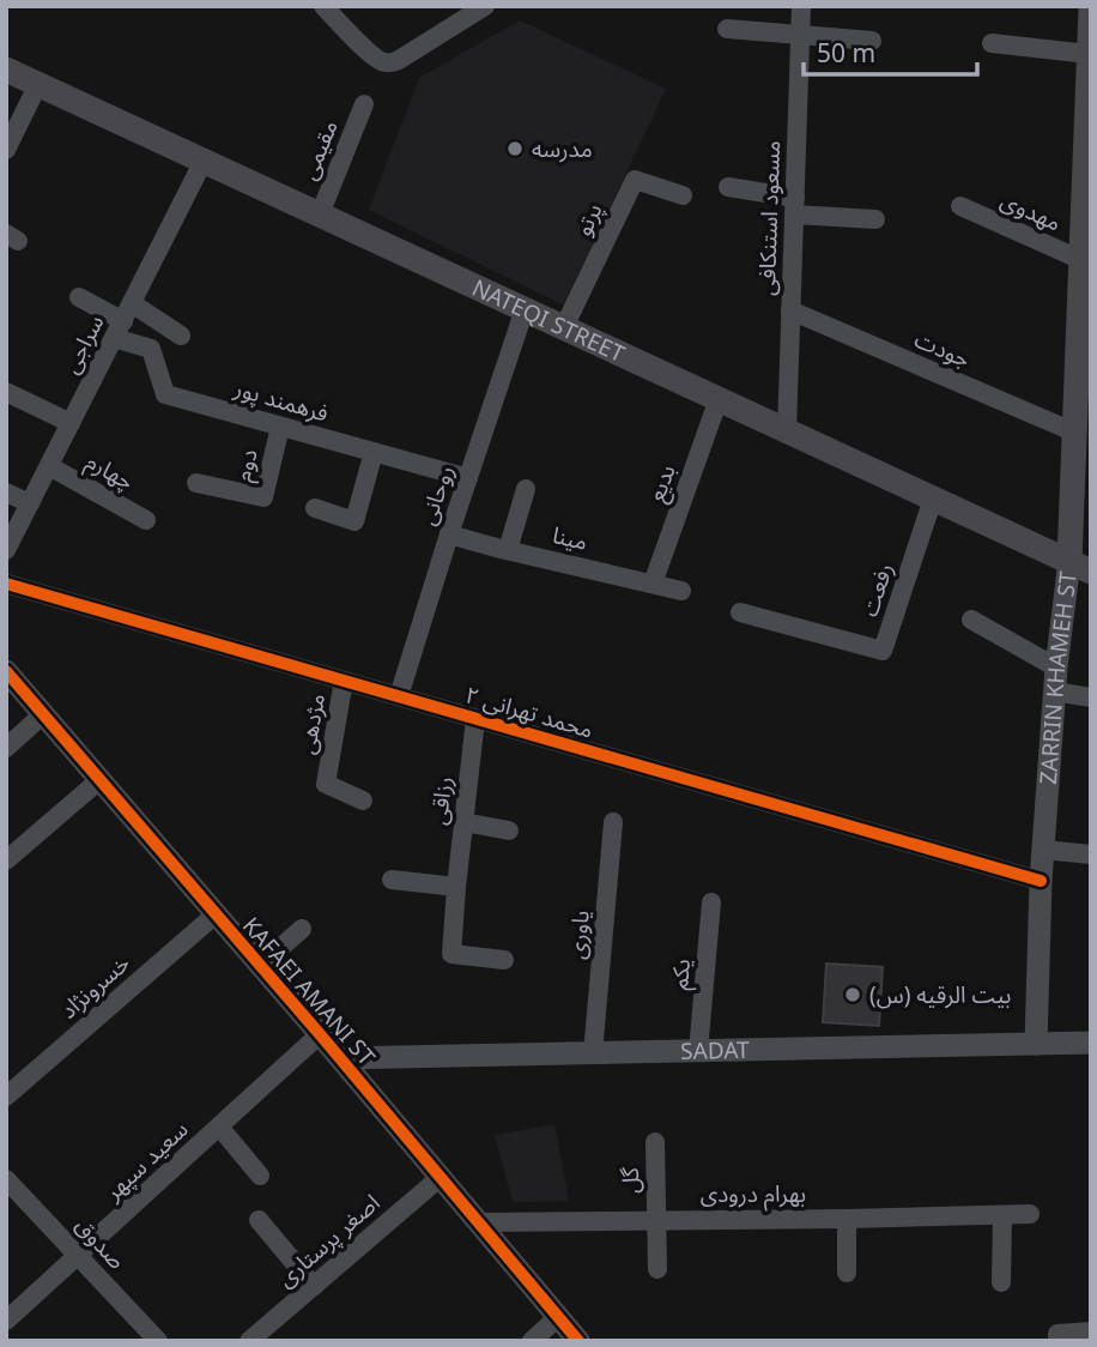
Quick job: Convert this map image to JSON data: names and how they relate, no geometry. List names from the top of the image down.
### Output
{
  "streets": {
    "main road": ["NATEQI STREET", "ZARRIN KHAMEH ST"],
    "street": [
      "مقیمی",
      "مهدوی",
      "مسعود استنکافی",
      "پرتو",
      "سراجی",
      "جودت",
      "فرهمند پور",
      "دوم",
      "چهارم",
      "بدیع",
      "روحانی",
      "مینا",
      "رفعت",
      "محمد تهرانی ۲",
      "مژدهی",
      "رزاقی",
      "یاوری",
      "یکم",
      "خسرونژاد",
      "KAFAEI AMANI ST",
      "SADAT",
      "سعید سپهر",
      "گل",
      "بهرام درودی",
      "اصغر پرستاری",
      "صدوق"
    ]
  },
  "crossings": [
    ["مقیمی", "NATEQI STREET"],
    ["مهدوی", "ZARRIN KHAMEH ST"],
    ["مسعود استنکافی", "NATEQI STREET"],
    ["مسعود استنکافی", "جودت"],
    ["پرتو", "NATEQI STREET"],
    ["NATEQI STREET", "سراجی"],
    ["NATEQI STREET", "بدیع"],
    ["NATEQI STREET", "روحانی"],
    ["NATEQI STREET", "رفعت"],
    ["NATEQI STREET", "ZARRIN KHAMEH ST"],
    ["سراجی", "فرهمند پور"],
    ["سراجی", "چهارم"],
    ["جودت", "ZARRIN KHAMEH ST"],
    ["فرهمند پور", "دوم"],
    ["فرهمند پور", "روحانی"],
    ["بدیع", "مینا"],
    ["روحانی", "مینا"],
    ["روحانی", "محمد تهرانی ۲"],
    ["ZARRIN KHAMEH ST", "محمد تهرانی ۲"],
    ["ZARRIN KHAMEH ST", "SADAT"],
    ["محمد تهرانی ۲", "مژدهی"],
    ["محمد تهرانی ۲", "رزاقی"],
    ["یاوری", "SADAT"],
    ["یکم", "SADAT"],
    ["خسرونژاد", "KAFAEI AMANI ST"],
    ["KAFAEI AMANI ST", "SADAT"],
    ["KAFAEI AMANI ST", "سعید سپهر"],
    ["KAFAEI AMANI ST", "بهرام درودی"],
    ["KAFAEI AMANI ST", "اصغر پرستاری"],
    ["سعید سپهر", "صدوق"],
    ["گل", "بهرام درودی"]
  ],
  "places": ["مدرسه", "بیت الرقیه (س)"],
  "scale_bar": "50 m"
}
